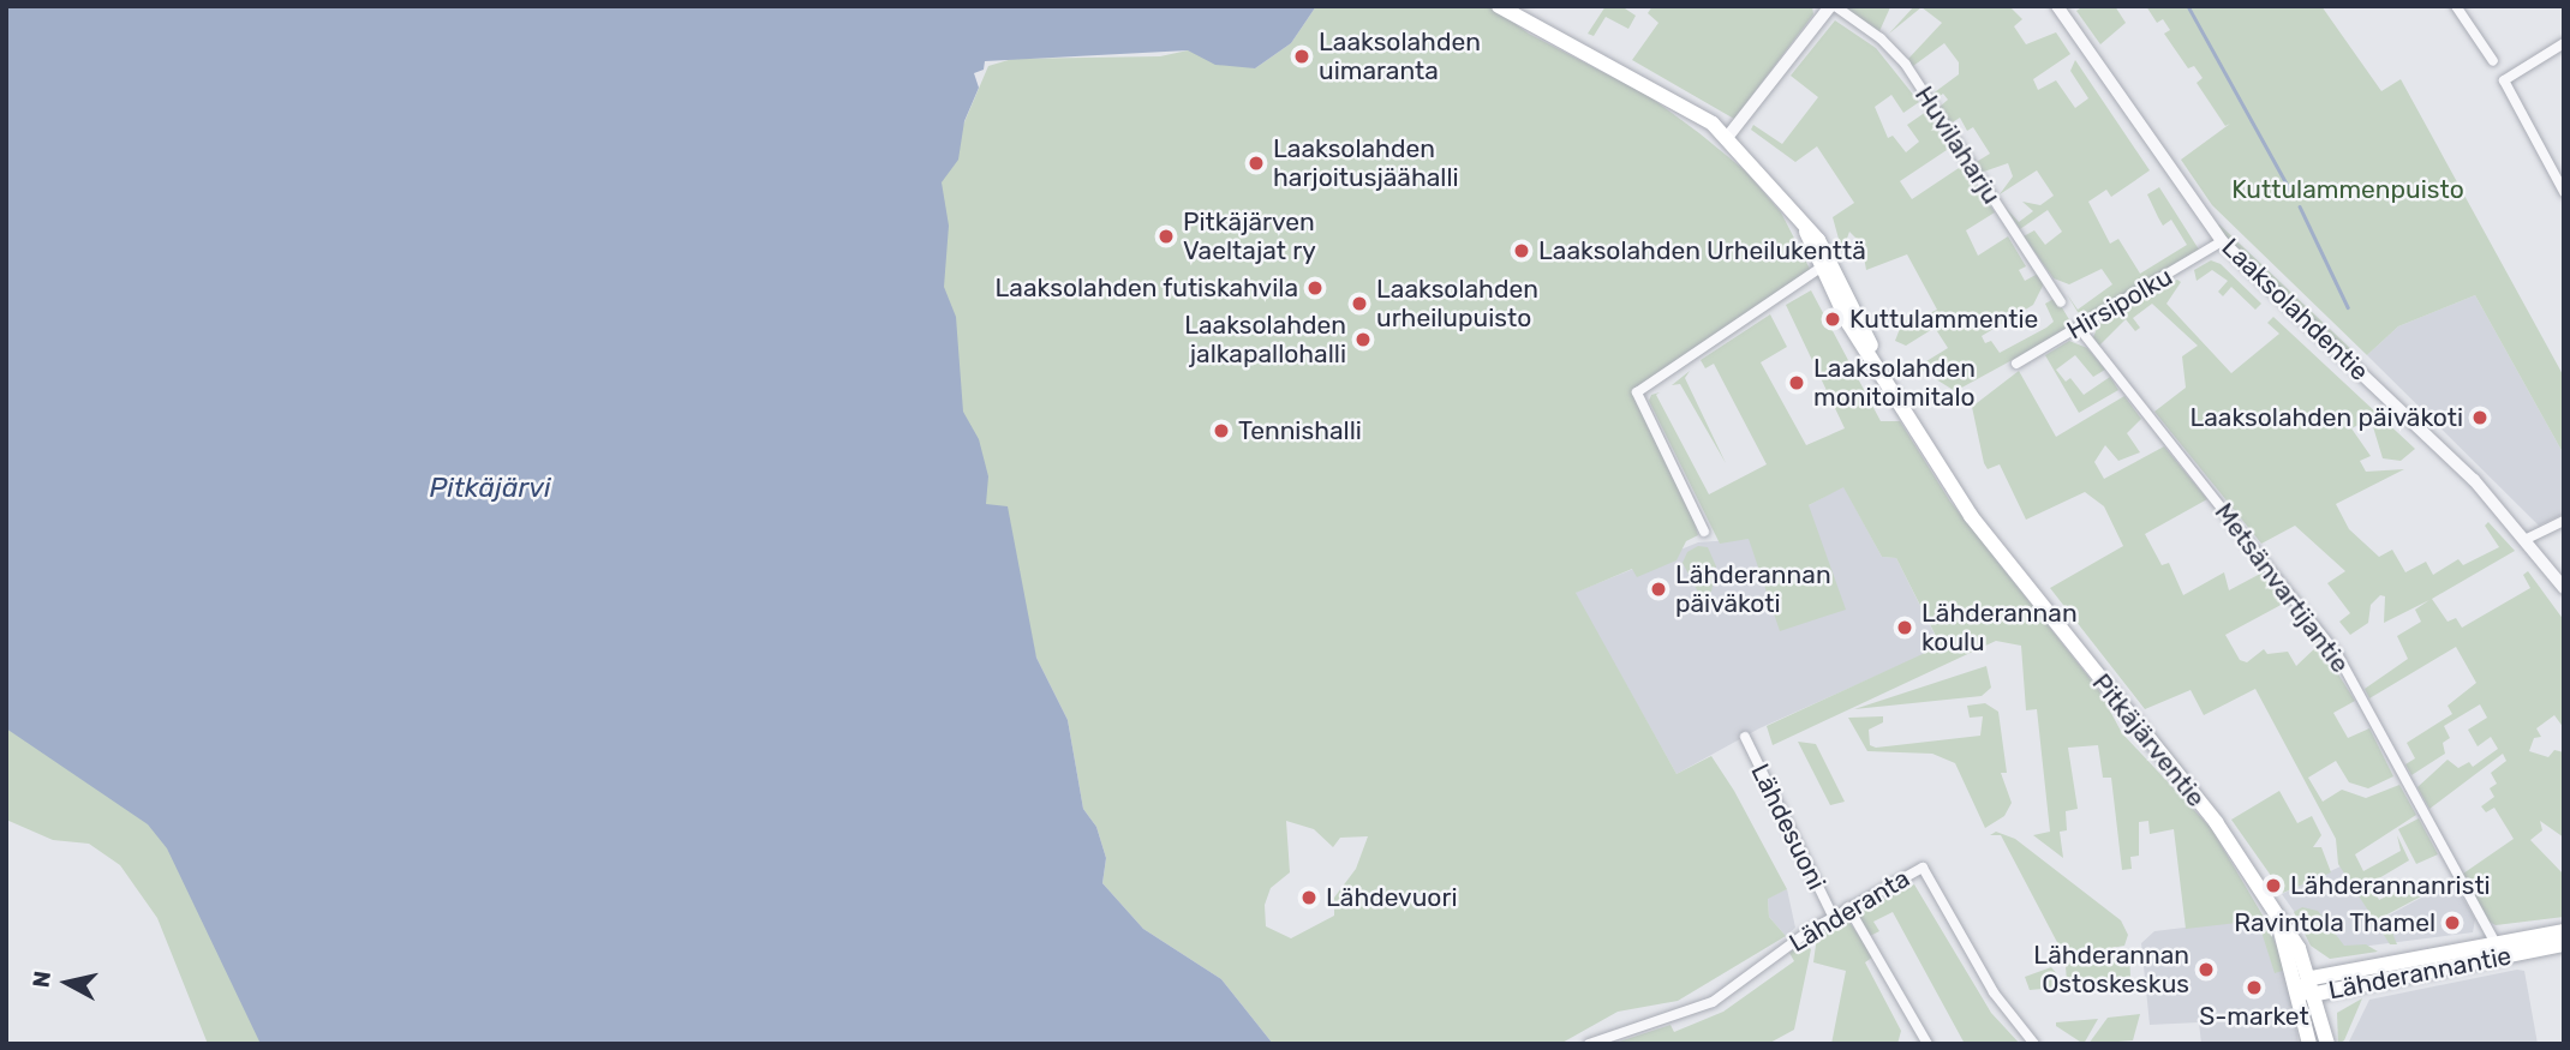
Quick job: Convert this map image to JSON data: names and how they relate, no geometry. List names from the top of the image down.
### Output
{
  "streets": {
    "main road": ["Pitkäjärventie", "Lähderannantie"],
    "street": [
      "Huvilaharju",
      "Hirsipolku",
      "Laaksolahdentie",
      "Metsänvartijantie",
      "Lähdesuoni",
      "Lähderanta"
    ]
  },
  "crossings": [
    ["Hirsipolku", "Laaksolahdentie"],
    ["Hirsipolku", "Metsänvartijantie"],
    ["Metsänvartijantie", "Lähderannantie"],
    ["Pitkäjärventie", "Lähderannantie"],
    ["Lähdesuoni", "Lähderanta"]
  ],
  "water": ["Pitkäjärvi"],
  "parks": ["Kuttulammenpuisto"],
  "places": [
    "Laaksolahden uimaranta",
    "Laaksolahden harjoitusjäähalli",
    "Pitkäjärven Vaeltajat ry",
    "Laaksolahden Urheilukenttä",
    "Laaksolahden futiskahvila",
    "Laaksolahden urheilupuisto",
    "Kuttulammentie",
    "Laaksolahden jalkapallohalli",
    "Laaksolahden monitoimitalo",
    "Laaksolahden päiväkoti",
    "Tennishalli",
    "Lähderannan päiväkoti",
    "Lähderannan koulu",
    "Lähderannanristi",
    "Lähdevuori",
    "Ravintola Thamel",
    "Lähderannan Ostoskeskus",
    "S-market"
  ],
  "north": "left"
}
